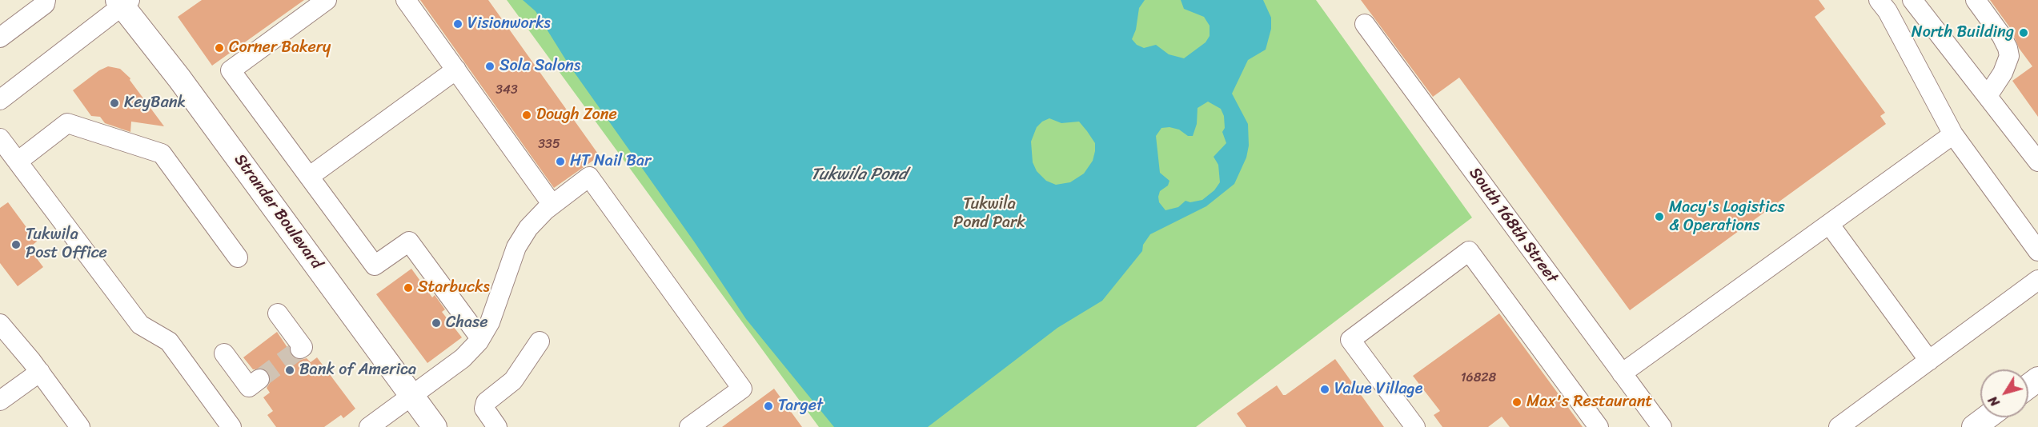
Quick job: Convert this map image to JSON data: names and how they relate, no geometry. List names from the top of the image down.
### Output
{
  "streets": {
    "main road": ["Strander Boulevard"],
    "street": ["South 168th Street"]
  },
  "water": ["Tukwila Pond"],
  "parks": ["Tukwila Pond Park"],
  "places": [
    "Visionworks",
    "North Building",
    "Corner Bakery",
    "Sola Salons",
    "KeyBank",
    "Dough Zone",
    "HT Nail Bar",
    "Macy's Logistics & Operations",
    "Tukwila Post Office",
    "Starbucks",
    "Chase",
    "Bank of America",
    "Value Village",
    "Max's Restaurant",
    "Target"
  ],
  "house_numbers": ["343", "335", "16828"],
  "north": "bottom left"
}
